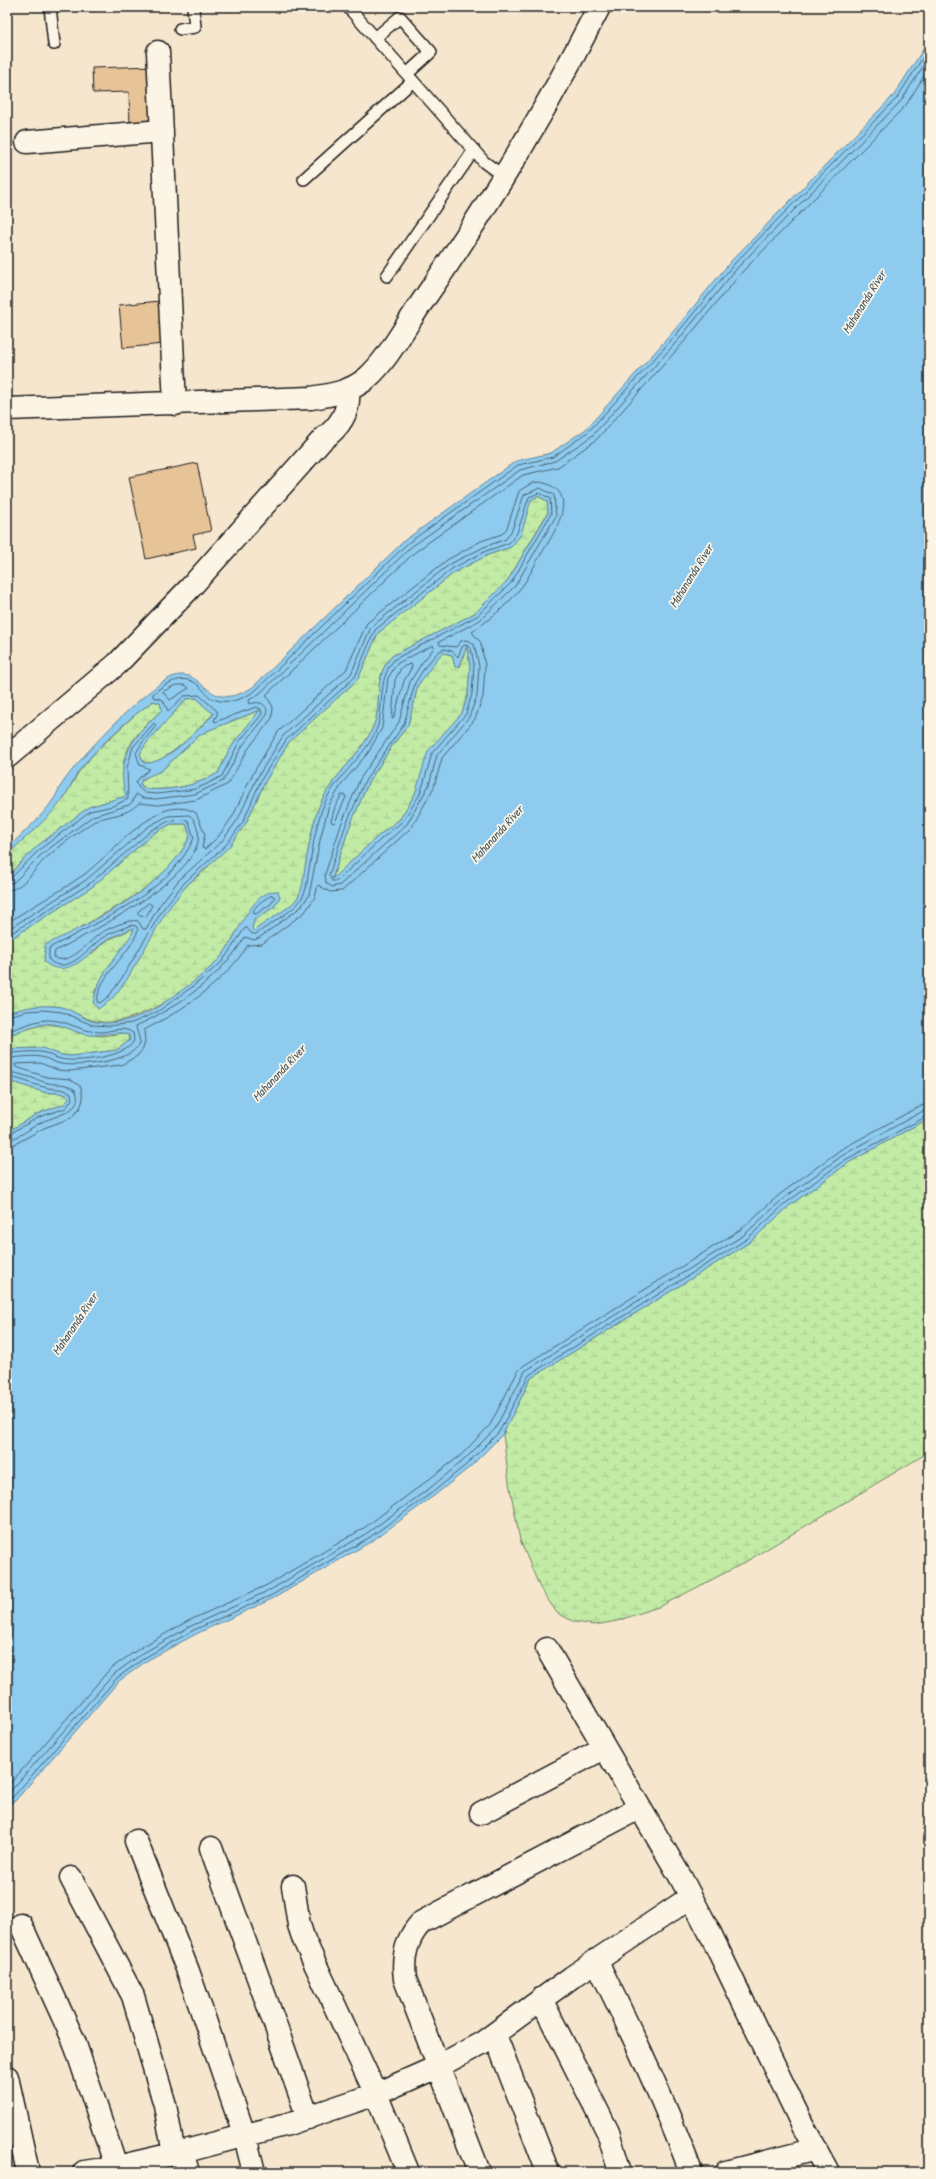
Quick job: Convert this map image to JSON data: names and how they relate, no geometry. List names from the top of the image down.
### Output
{
  "water": ["Mahananda River"]
}
